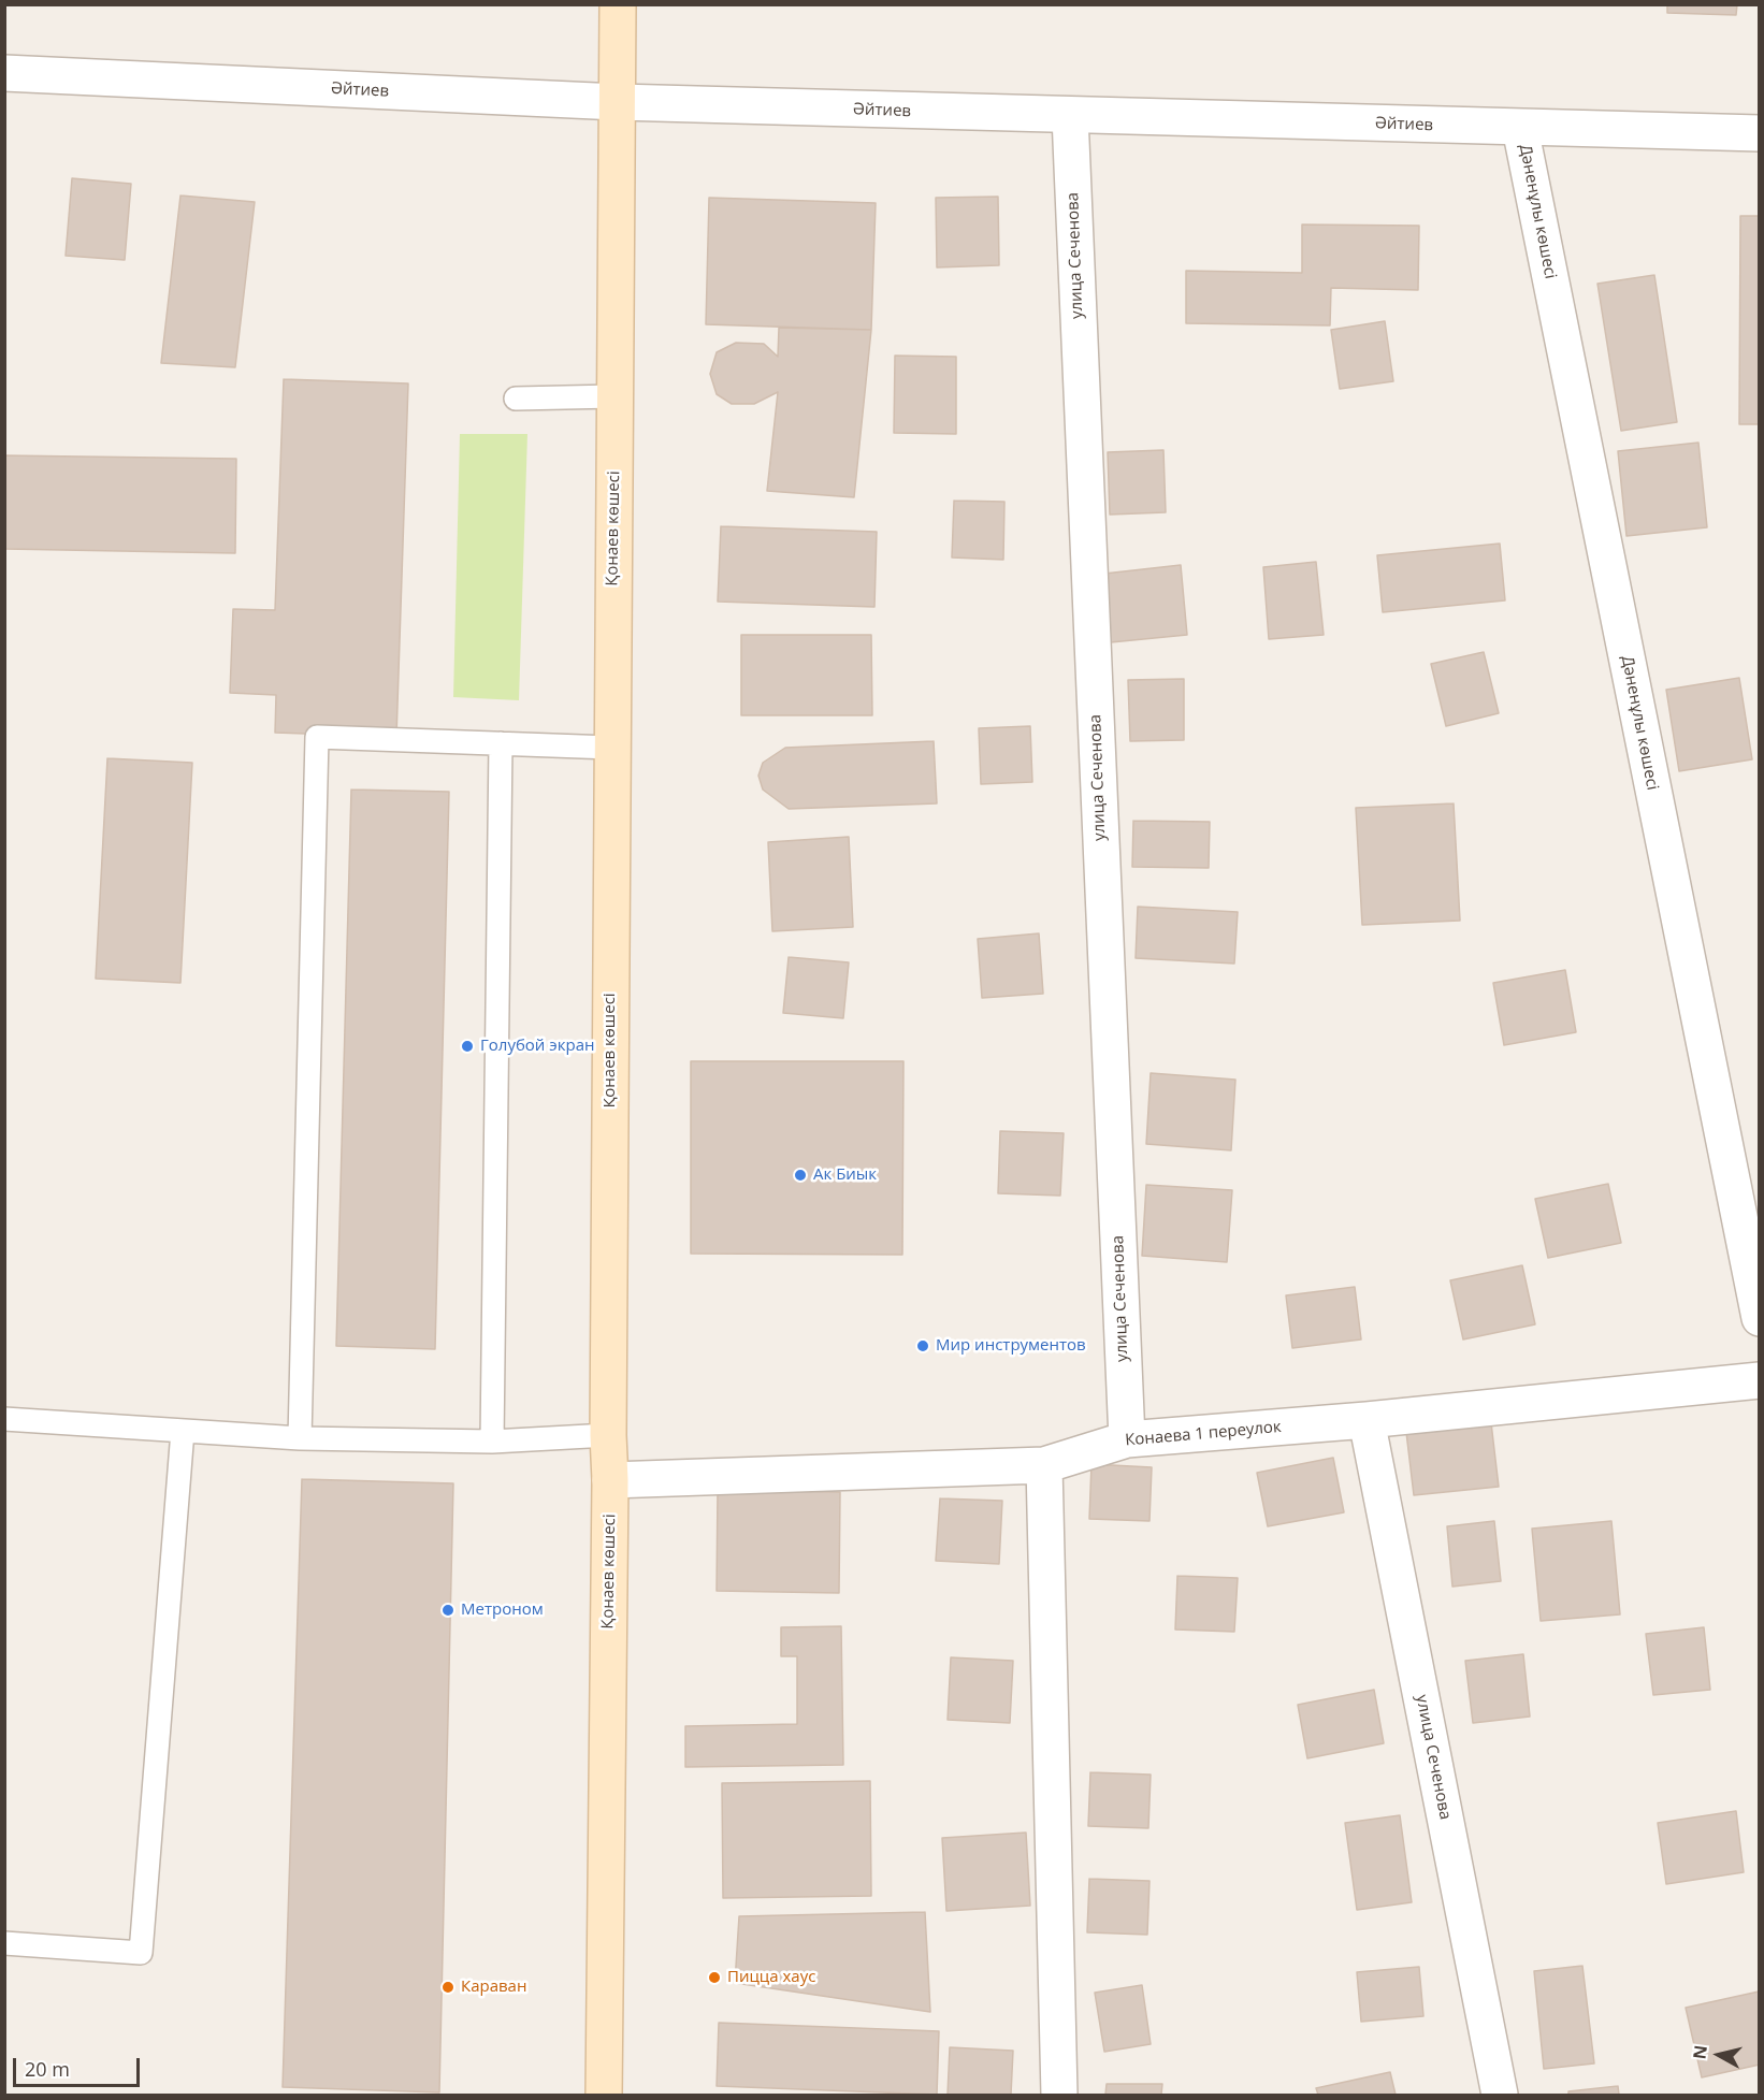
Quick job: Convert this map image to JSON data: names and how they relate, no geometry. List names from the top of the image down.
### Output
{
  "streets": {
    "main road": ["Қонаев көшесі"],
    "street": [
      "Әйтиев",
      "Дәненұлы көшесі",
      "улица Сеченова",
      "Конаева 1 переулок"
    ]
  },
  "crossings": [
    ["Әйтиев", "Дәненұлы көшесі"],
    ["Әйтиев", "улица Сеченова"],
    ["Әйтиев", "Қонаев көшесі"],
    ["улица Сеченова", "Конаева 1 переулок"],
    ["Қонаев көшесі", "Конаева 1 переулок"]
  ],
  "places": [
    "Голубой экран",
    "Ак Биык",
    "Мир инструментов",
    "Метроном",
    "Пицца хаус",
    "Караван"
  ],
  "scale_bar": "20 m",
  "north": "left"
}
